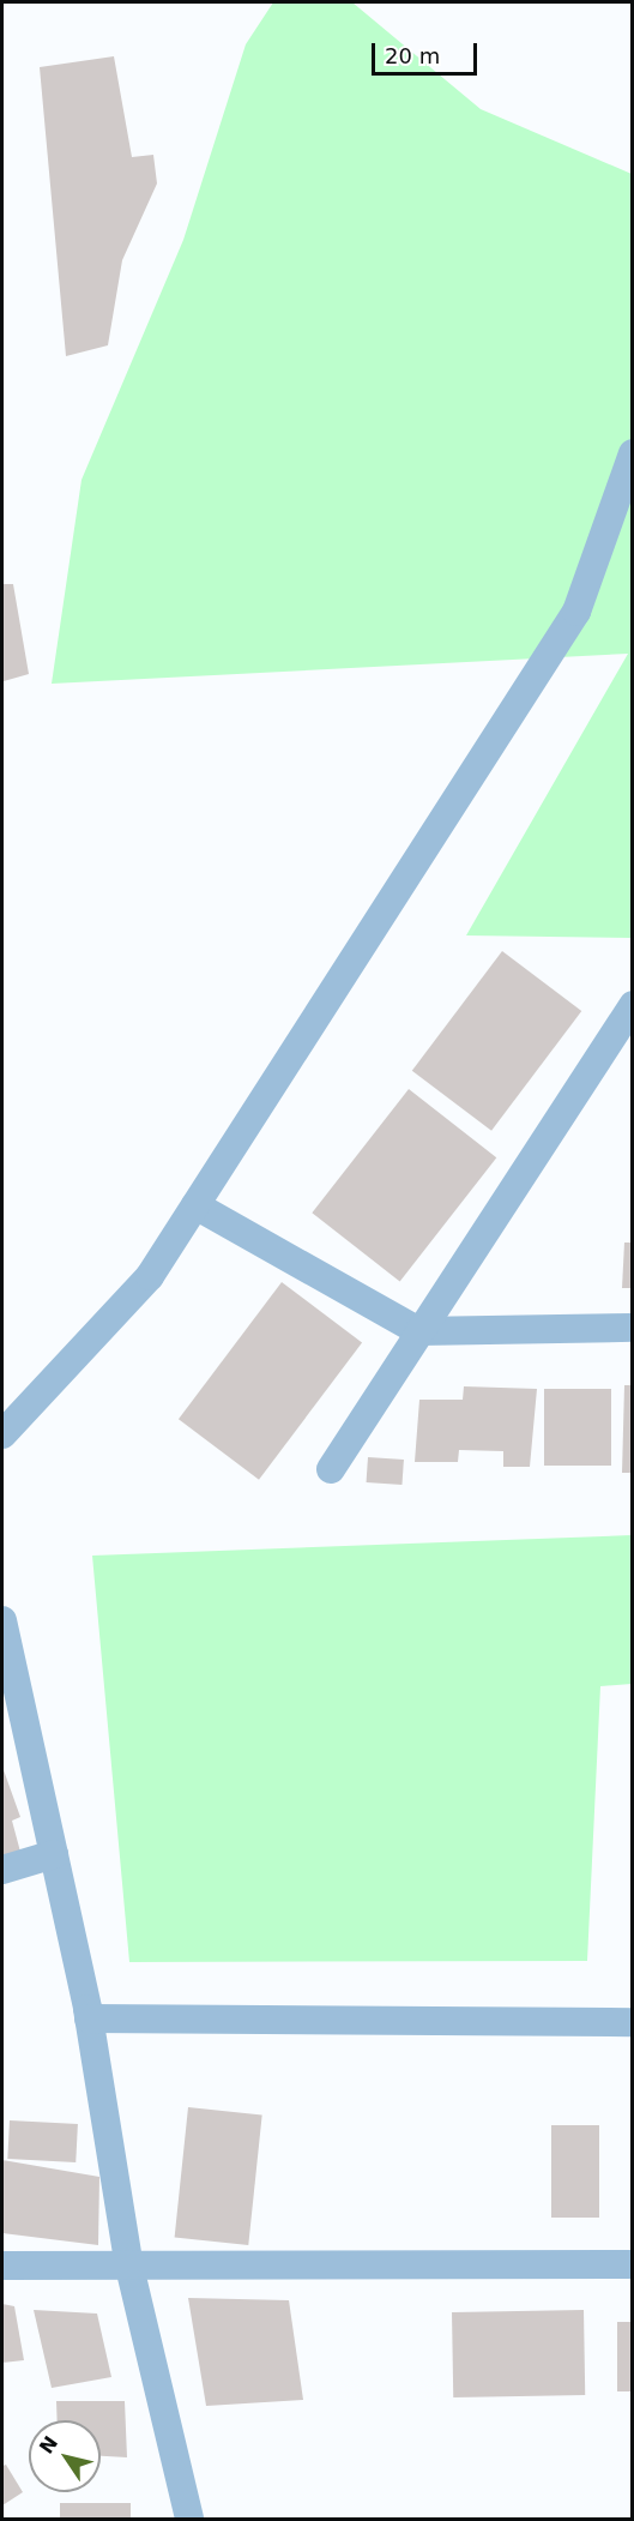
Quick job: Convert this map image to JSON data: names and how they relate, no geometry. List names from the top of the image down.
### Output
{
  "scale_bar": "20 m",
  "north": "top left"
}
